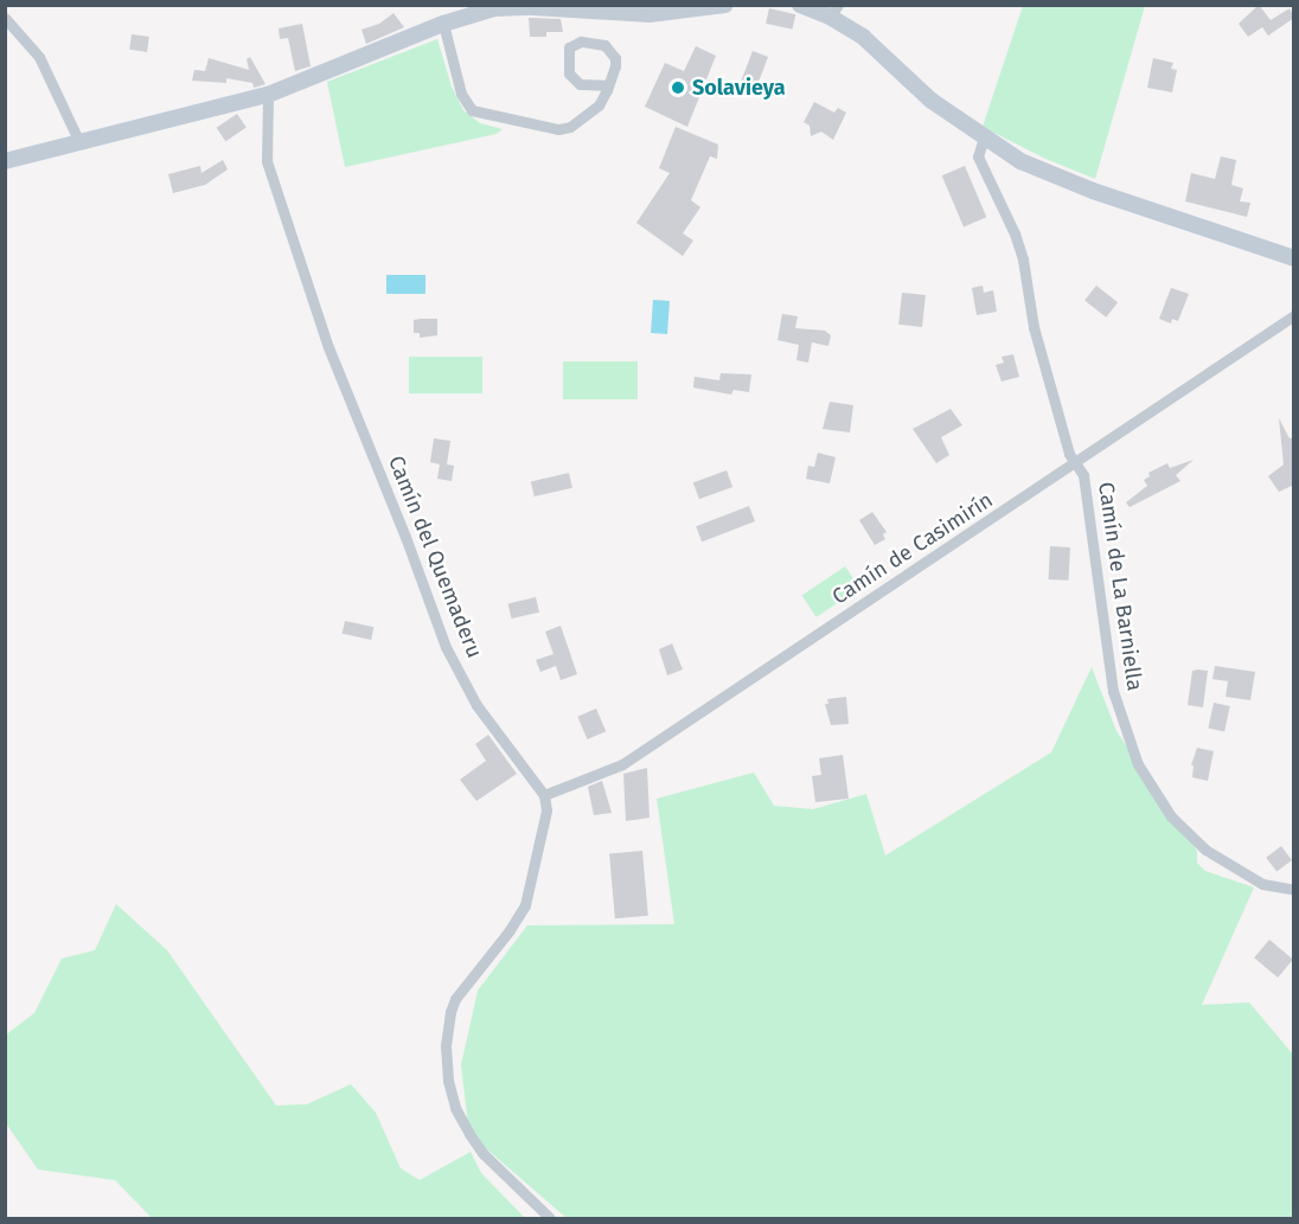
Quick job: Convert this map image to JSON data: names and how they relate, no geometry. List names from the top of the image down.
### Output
{
  "streets": {
    "street": ["Camín de Casimirín", "Camín del Quemaderu", "Camín de La Barniella"]
  },
  "crossings": [
    ["Camín de Casimirín", "Camín del Quemaderu"],
    ["Camín de Casimirín", "Camín de La Barniella"]
  ],
  "places": ["Solavieya"]
}
